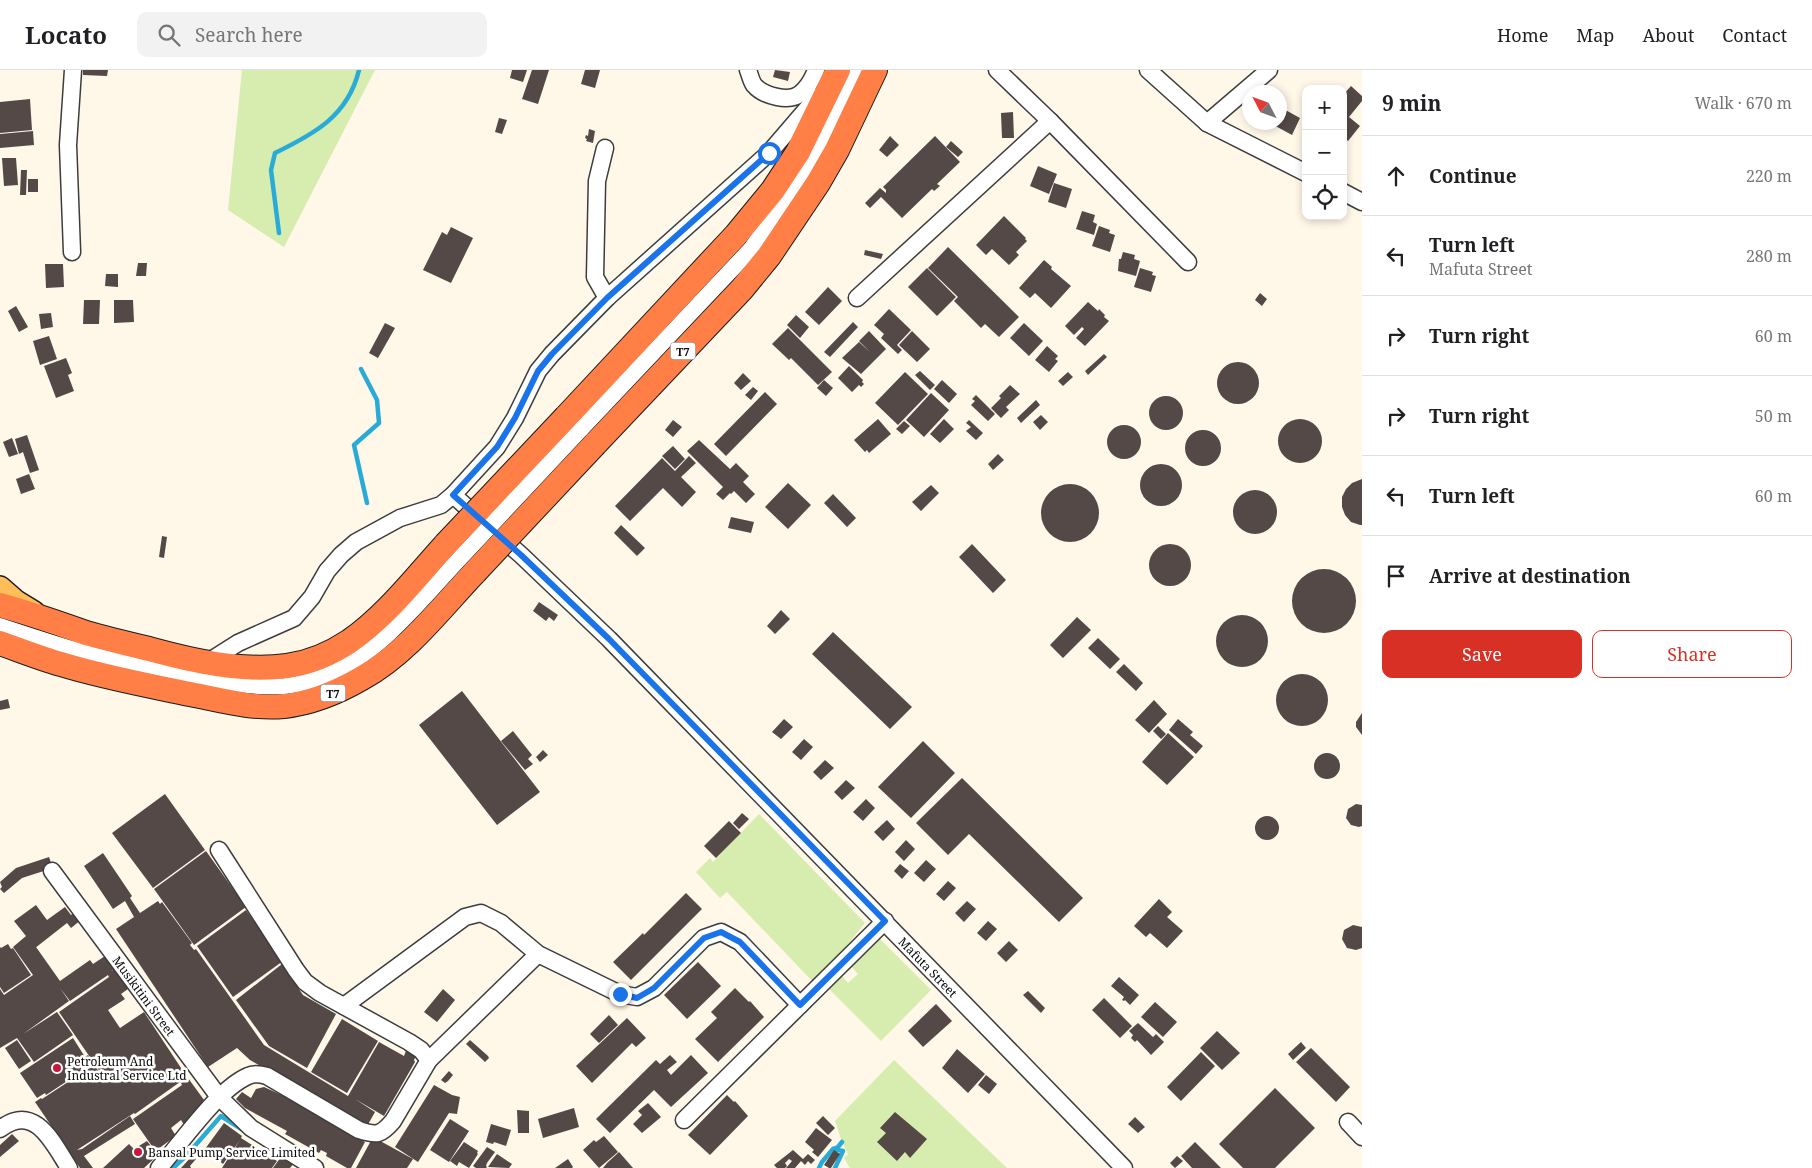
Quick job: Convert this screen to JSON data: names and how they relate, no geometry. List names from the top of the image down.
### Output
{
  "streets": {
    "highway": ["T7"],
    "street": ["Mafuta Street", "Musikitini Street"]
  },
  "places": ["Petroleum And Industral Service Ltd", "Bansal Pump Service Limited"],
  "north": "top left",
  "page": {
    "header": "Locato",
    "search": "Search here",
    "nav": [
      "Home",
      "Map",
      "About",
      "Contact"
    ],
    "heading": ["9 min", "Walk · 670 m"],
    "map_buttons": ["+", "−"],
    "list": [
      ["Continue", "220 m"],
      ["Turn left", "Mafuta Street", "280 m"],
      ["Turn right", "60 m"],
      ["Turn right", "50 m"],
      ["Turn left", "60 m"],
      "Arrive at destination"
    ],
    "buttons": ["Save", "Share"]
  }
}
